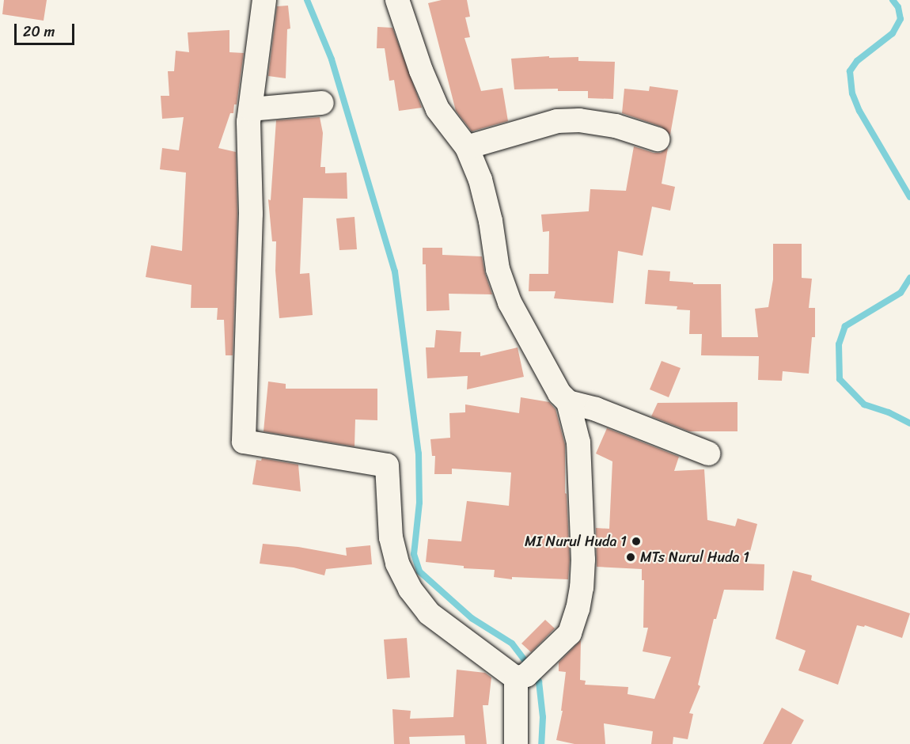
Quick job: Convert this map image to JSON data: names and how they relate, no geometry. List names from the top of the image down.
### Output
{
  "places": ["MI Nurul Huda 1", "MTs Nurul Huda 1"],
  "scale_bar": "20 m"
}
